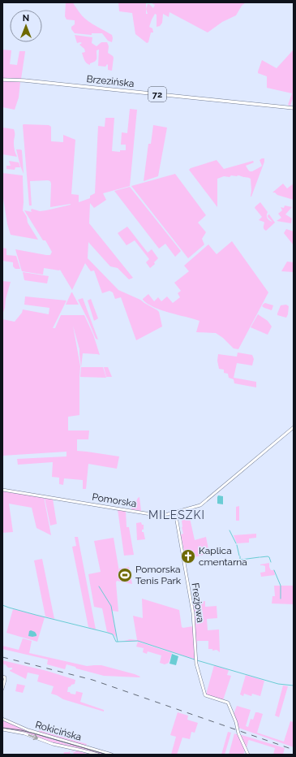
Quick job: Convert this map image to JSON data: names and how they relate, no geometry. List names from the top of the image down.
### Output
{
  "streets": {
    "main road": ["Brzezińska", "72"],
    "street": ["Pomorska", "Frezjowa", "Rokicińska"]
  },
  "crossings": [
    ["Pomorska", "Frezjowa"]
  ],
  "districts": ["MILESZKI"],
  "places": {
    "church": ["Kaplica cmentarna"],
    "sports": ["Pomorska Tenis Park"]
  },
  "north": "top"
}
